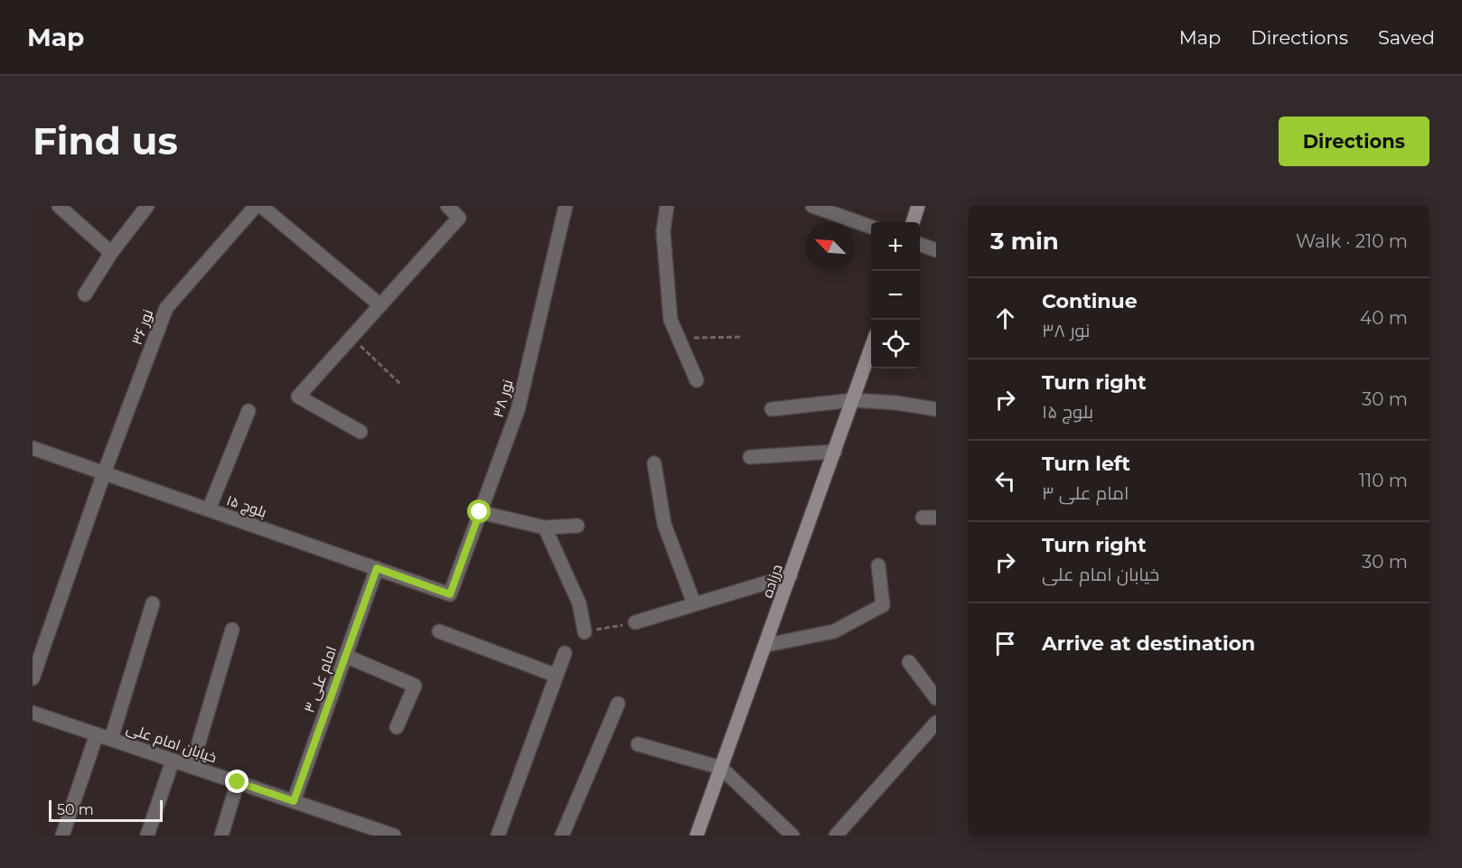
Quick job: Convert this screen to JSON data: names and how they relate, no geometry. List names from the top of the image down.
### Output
{
  "streets": {
    "main road": ["درزاده"],
    "street": [
      "نور ۳۶",
      "نور ۳۸",
      "بلوچ ۱۵",
      "امام علی ۳",
      "خیابان امام علی"
    ]
  },
  "crossings": [
    ["نور ۳۶", "بلوچ ۱۵"],
    ["نور ۳۸", "بلوچ ۱۵"],
    ["بلوچ ۱۵", "امام علی ۳"],
    ["امام علی ۳", "خیابان امام علی"]
  ],
  "scale_bar": "50 m",
  "north": "top left",
  "page": {
    "header": "Map",
    "nav": ["Map", "Directions", "Saved"],
    "buttons": "Directions",
    "title": "Find us",
    "heading": ["3 min", "Walk · 210 m"],
    "map_buttons": ["+", "−"],
    "list": [
      ["Continue", "نور ۳۸", "40 m"],
      ["Turn right", "بلوچ ۱۵", "30 m"],
      ["Turn left", "امام علی ۳", "110 m"],
      ["Turn right", "خیابان امام علی", "30 m"],
      "Arrive at destination"
    ],
    "scale": "50 m"
  }
}
